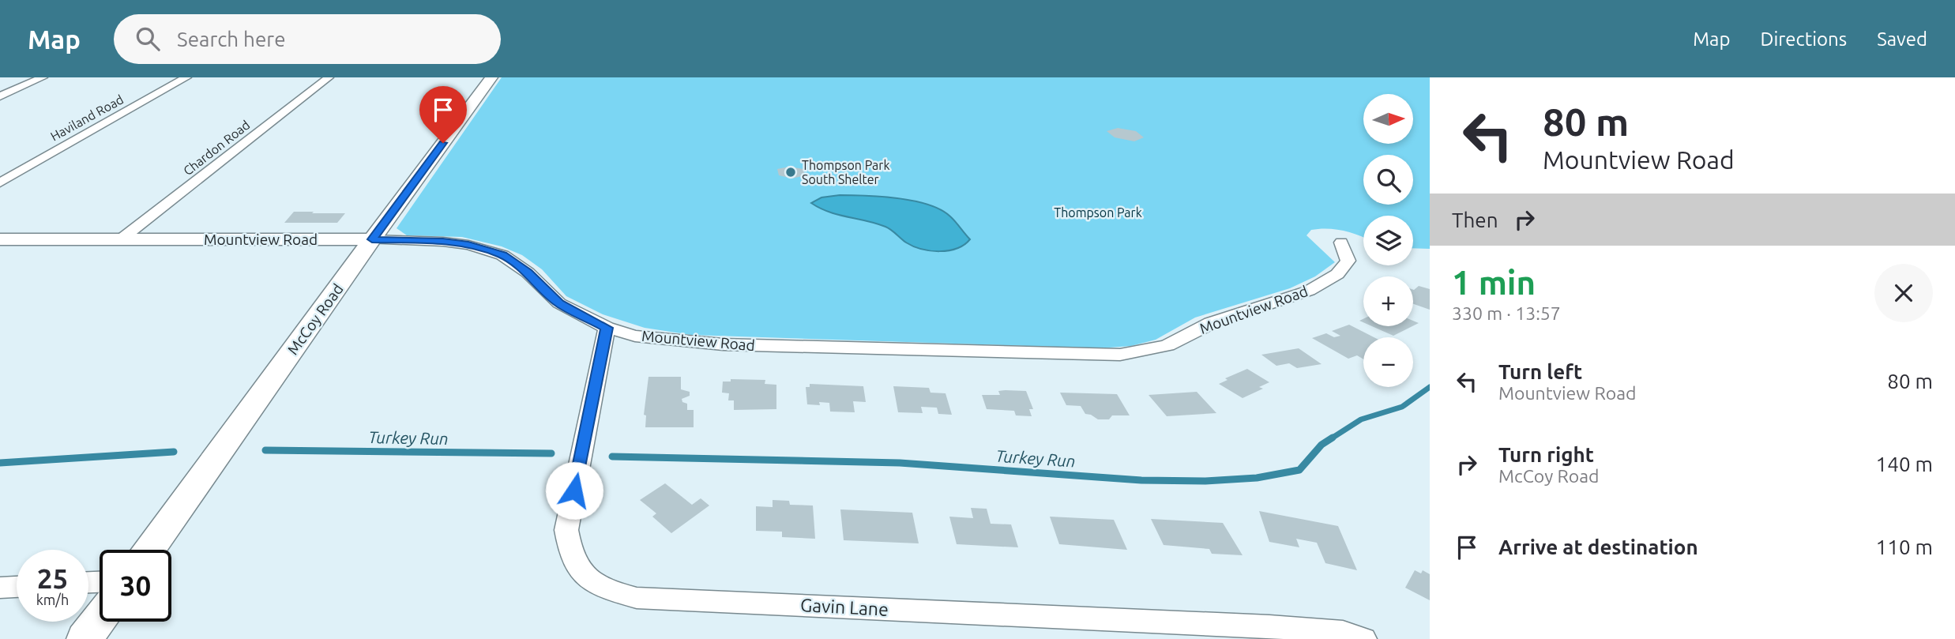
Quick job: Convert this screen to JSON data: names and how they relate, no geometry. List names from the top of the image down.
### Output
{
  "streets": {
    "main road": ["Mountview Road", "McCoy Road"],
    "street": ["Haviland Road", "Chardon Road", "Gavin Lane"]
  },
  "crossings": [
    ["Chardon Road", "Mountview Road"],
    ["Mountview Road", "McCoy Road"],
    ["Mountview Road", "Gavin Lane"]
  ],
  "water": ["Turkey Run"],
  "parks": ["Thompson Park"],
  "places": ["Thompson Park South Shelter"],
  "north": "right",
  "page": {
    "header": "Map",
    "search": "Search here",
    "nav": ["Map", "Directions", "Saved"],
    "turn": ["80 m", "Mountview Road"],
    "map_buttons": ["+", "−"],
    "then": "Then",
    "heading": ["1 min", "330 m · 13:57"],
    "list": [
      {
        "name": "Turn left",
        "note": "Mountview Road",
        "value": "80 m"
      },
      {
        "name": "Turn right",
        "note": "McCoy Road",
        "value": "140 m"
      },
      {
        "name": "Arrive at destination",
        "value": "110 m"
      }
    ],
    "speed": "25 km/h",
    "limit": "30"
  }
}
